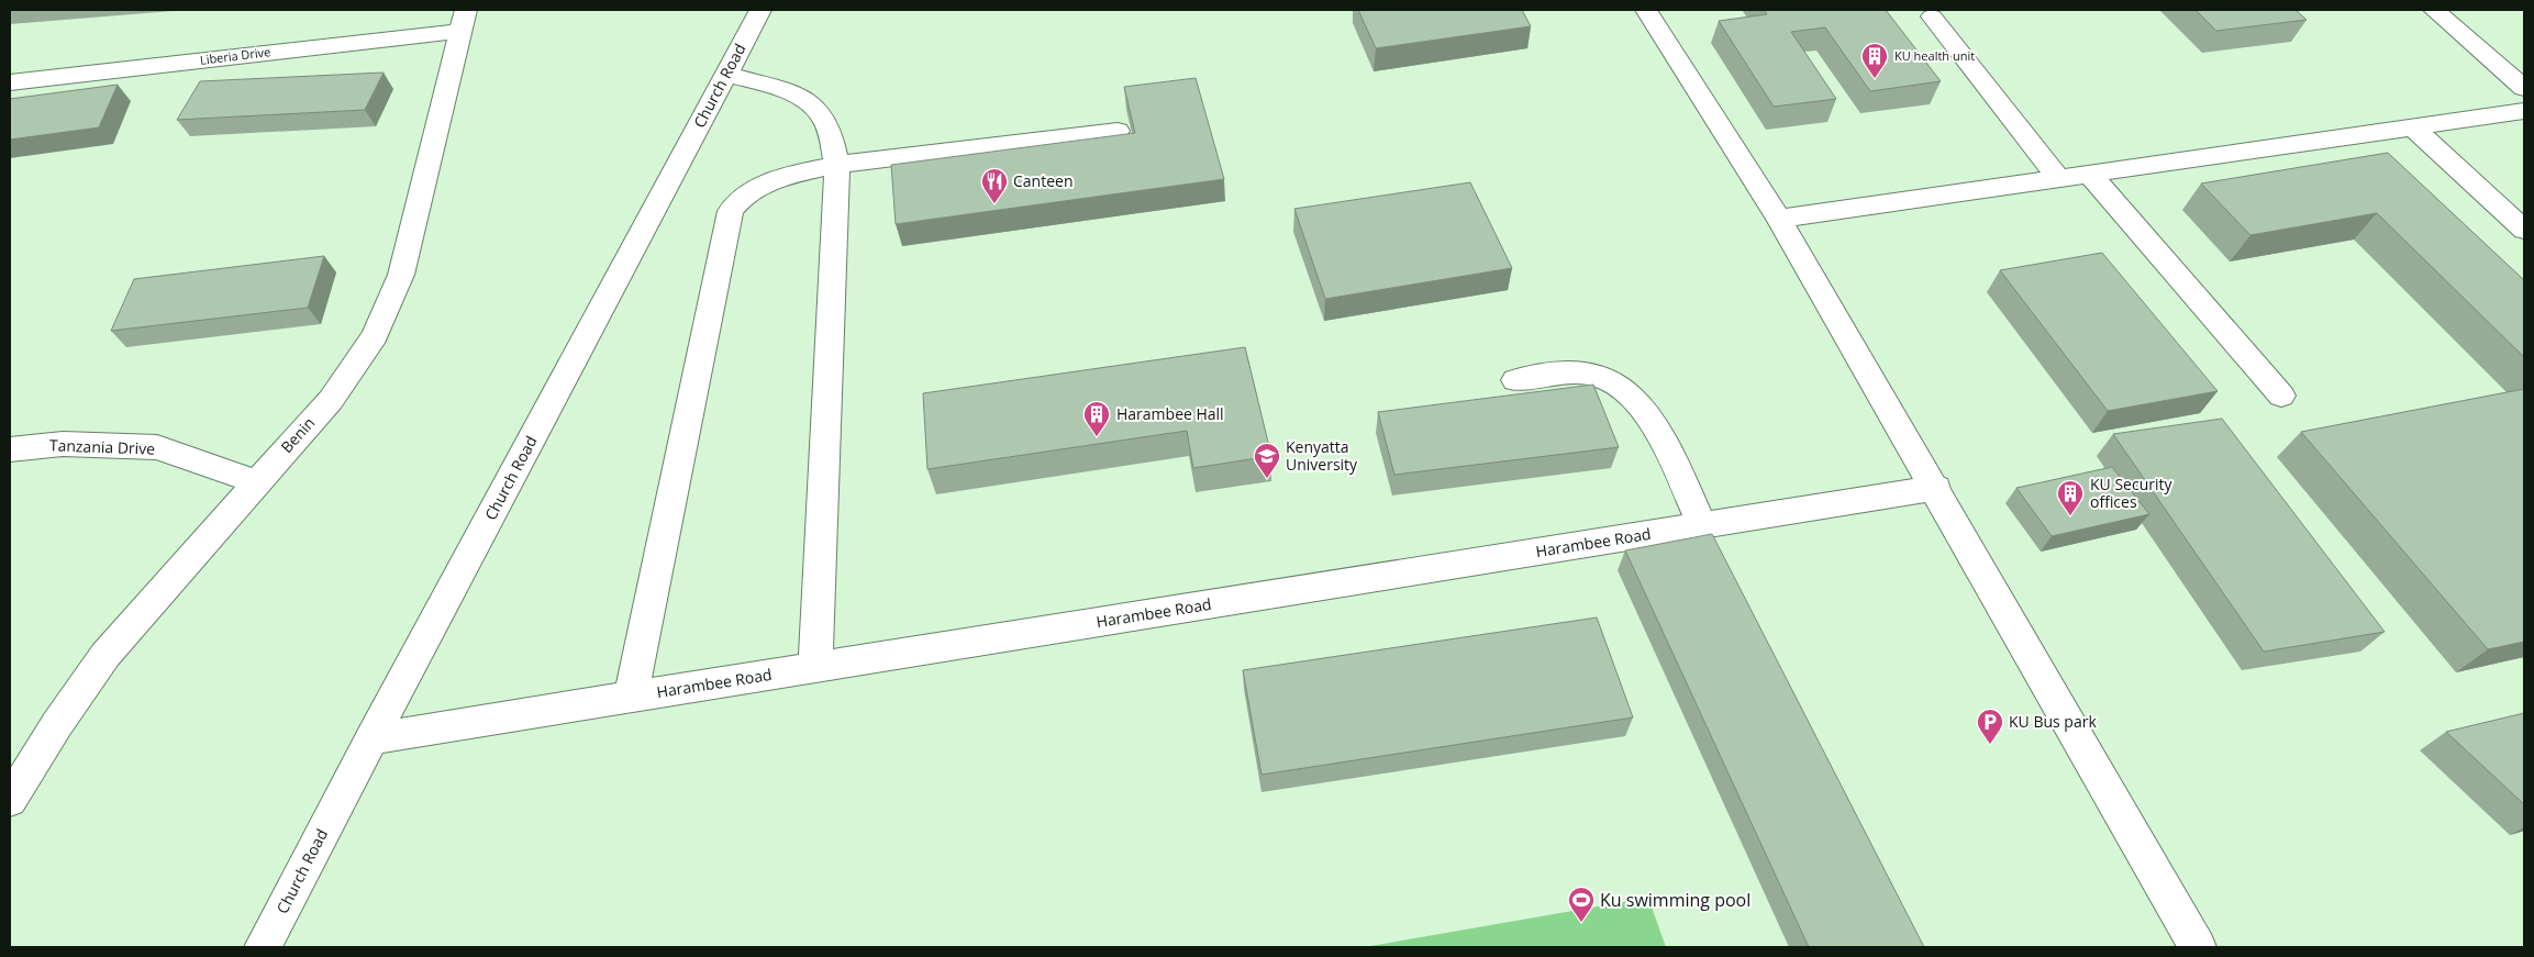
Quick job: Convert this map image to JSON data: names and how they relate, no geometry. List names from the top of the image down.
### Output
{
  "streets": {
    "lane": [
      "Liberia Drive",
      "Church Road",
      "Benin",
      "Tanzania Drive",
      "Harambee Road"
    ]
  },
  "crossings": [
    ["Liberia Drive", "Benin"],
    ["Church Road", "Harambee Road"],
    ["Benin", "Tanzania Drive"]
  ],
  "places": {
    "building": ["KU health unit", "Harambee Hall", "KU Security offices"],
    "restaurant": ["Canteen"],
    "school or university": ["Kenyatta University"],
    "parking": ["KU Bus park"],
    "sports": ["Ku swimming pool"]
  }
}
